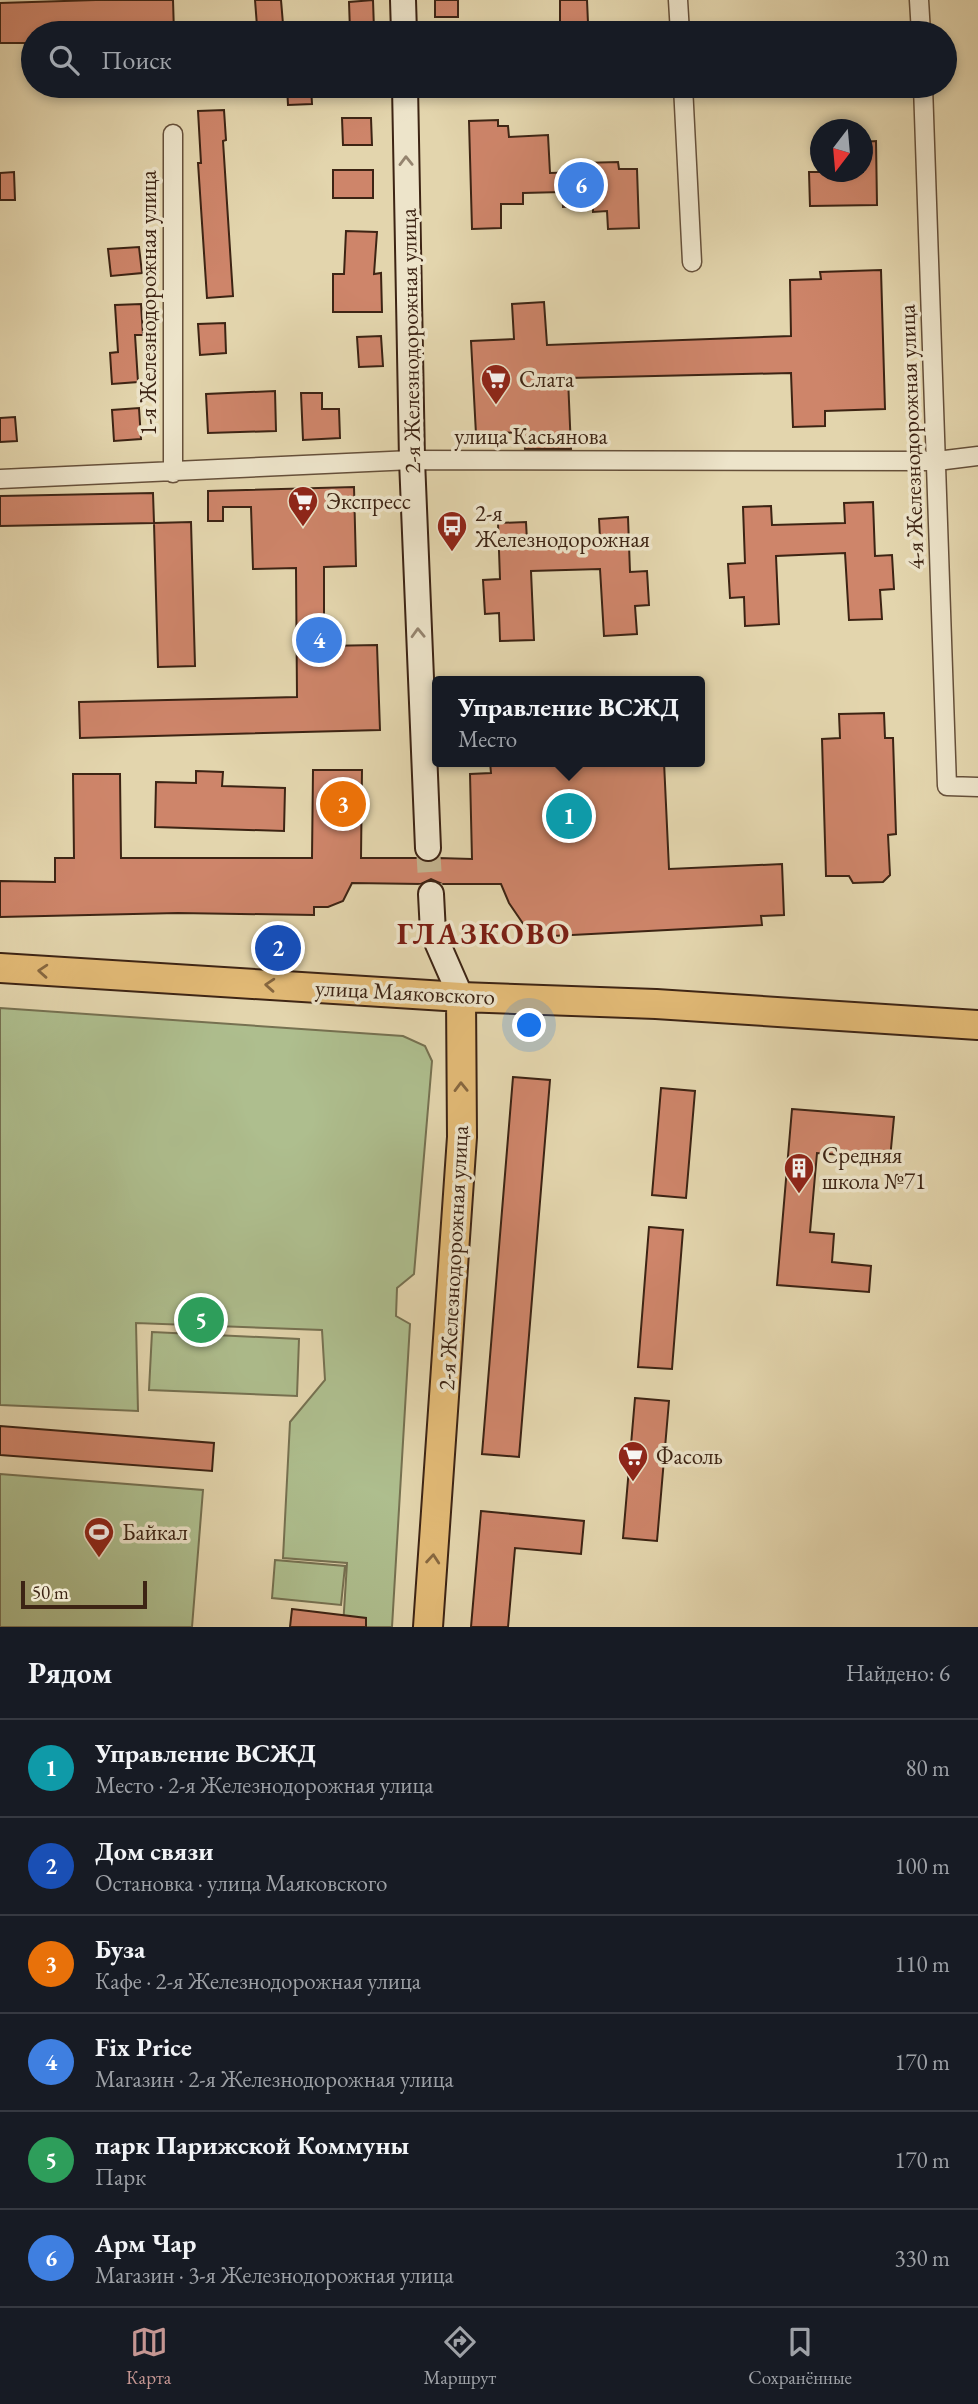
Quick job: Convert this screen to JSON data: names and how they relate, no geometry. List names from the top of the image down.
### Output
{
  "streets": {
    "main road": ["2-я Железнодорожная улица", "улица Маяковского"],
    "street": ["1-я Железнодорожная улица", "улица Касьянова", "4-я Железнодорожная улица"]
  },
  "crossings": [
    ["1-я Железнодорожная улица", "улица Касьянова"],
    ["2-я Железнодорожная улица", "улица Касьянова"],
    ["2-я Железнодорожная улица", "улица Маяковского"],
    ["улица Касьянова", "4-я Железнодорожная улица"]
  ],
  "one_way": ["2-я Железнодорожная улица", "улица Маяковского"],
  "districts": ["ГЛАЗКОВО"],
  "places": {
    "supermarket": ["Слата", "Экспресс", "Фасоль"],
    "bus stop": ["2-я Железнодорожная"],
    "building": ["Средняя школа №71"],
    "sports": ["Байкал"]
  },
  "scale_bar": "50 m",
  "north": "bottom",
  "page": {
    "search": "Поиск",
    "pins": [
      "6",
      "4",
      "3",
      "1",
      "2",
      "5"
    ],
    "popup": ["Управление ВСЖД", "Место"],
    "scale": "50 m",
    "heading": ["Рядом", "Найдено: 6"],
    "list": [
      {
        "mark": "1",
        "name": "Управление ВСЖД",
        "note": "Место · 2-я Железнодорожная улица",
        "value": "80 m"
      },
      {
        "mark": "2",
        "name": "Дом связи",
        "note": "Остановка · улица Маяковского",
        "value": "100 m"
      },
      {
        "mark": "3",
        "name": "Буза",
        "note": "Кафе · 2-я Железнодорожная улица",
        "value": "110 m"
      },
      {
        "mark": "4",
        "name": "Fix Price",
        "note": "Магазин · 2-я Железнодорожная улица",
        "value": "170 m"
      },
      {
        "mark": "5",
        "name": "парк Парижской Коммуны",
        "note": "Парк",
        "value": "170 m"
      },
      {
        "mark": "6",
        "name": "Арм Чар",
        "note": "Магазин · 3-я Железнодорожная улица",
        "value": "330 m"
      }
    ],
    "nav": ["Карта", "Маршрут", "Сохранённые"]
  }
}
